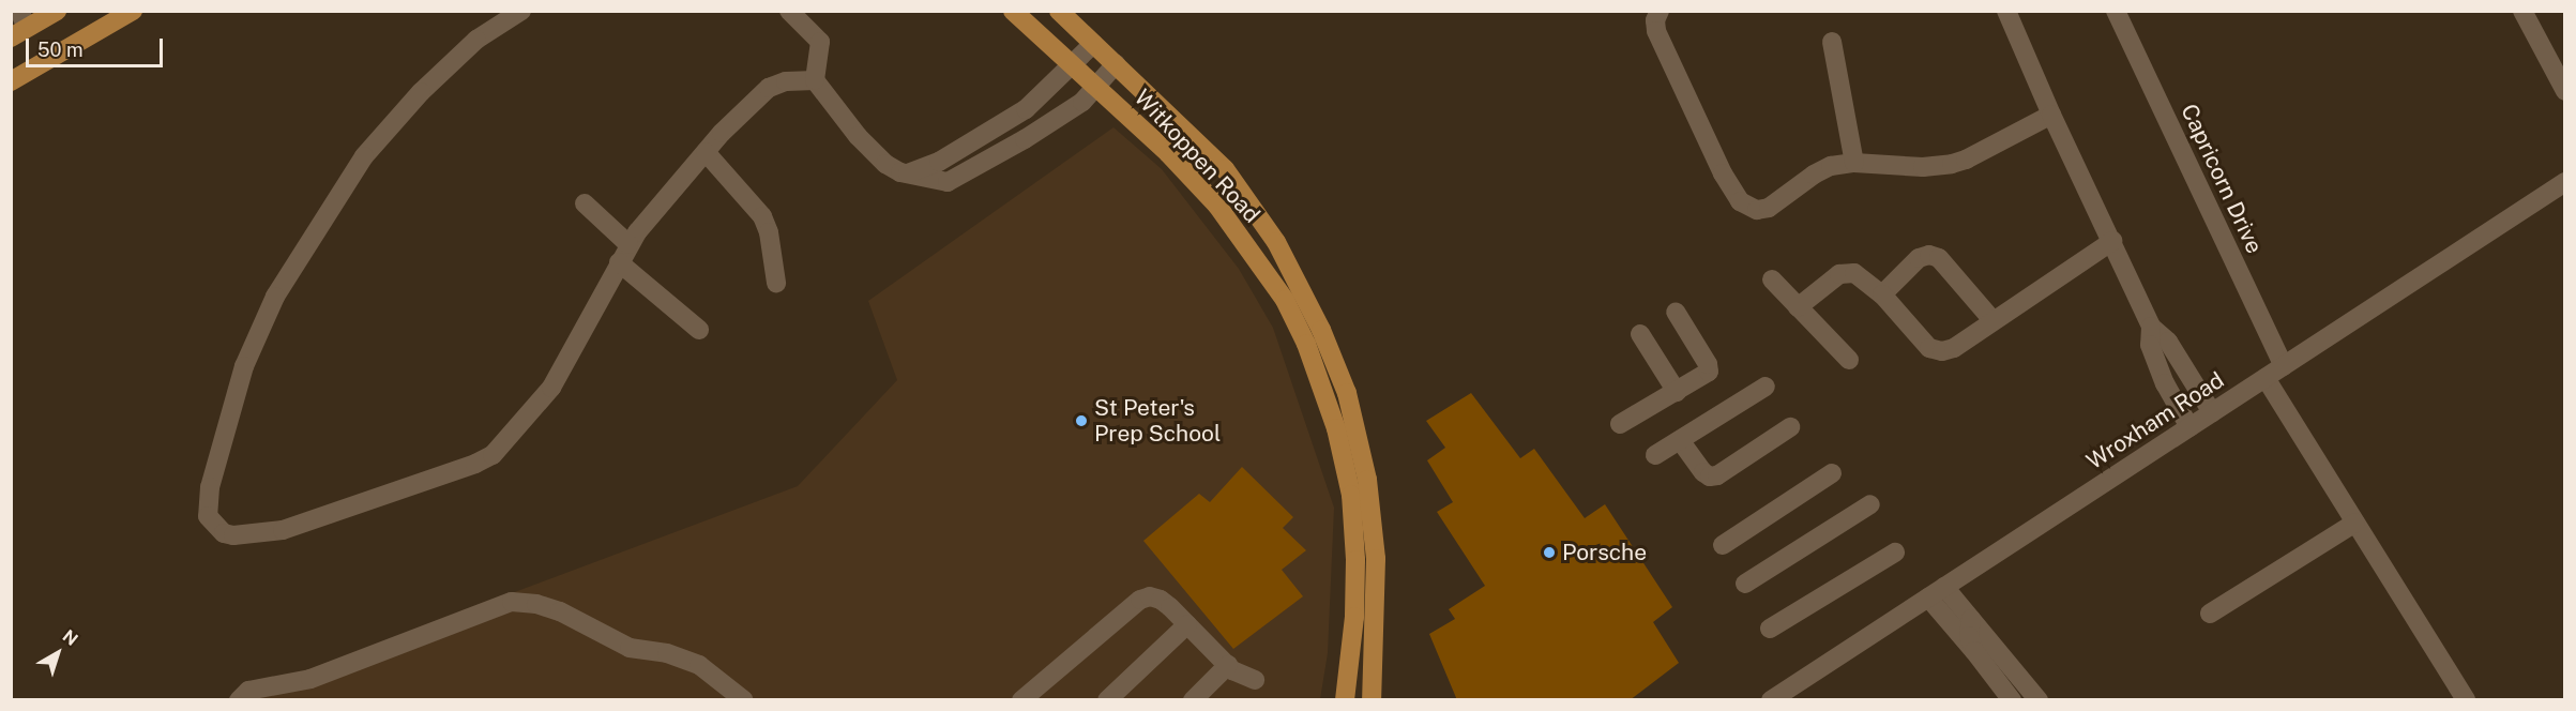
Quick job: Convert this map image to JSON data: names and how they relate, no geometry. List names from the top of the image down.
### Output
{
  "streets": {
    "main road": ["Witkoppen Road"],
    "street": ["Capricorn Drive", "Wroxham Road"]
  },
  "crossings": [
    ["Capricorn Drive", "Wroxham Road"]
  ],
  "places": ["St Peter's Prep School", "Porsche"],
  "scale_bar": "50 m",
  "north": "top right"
}
